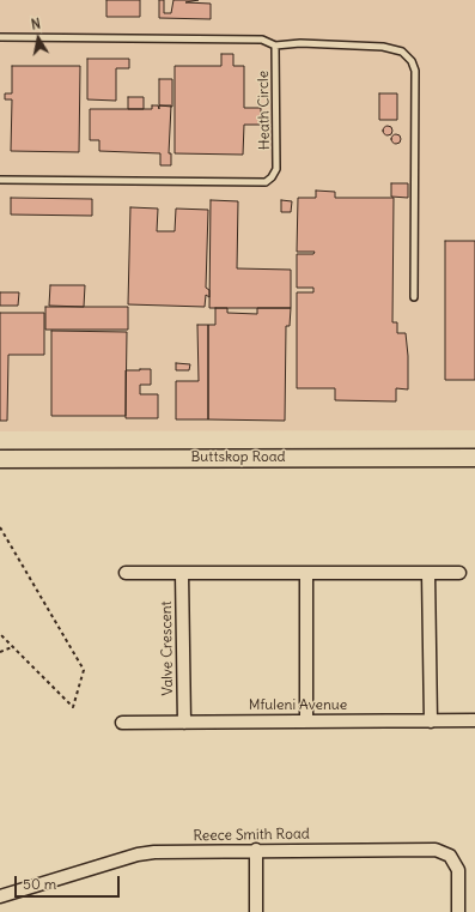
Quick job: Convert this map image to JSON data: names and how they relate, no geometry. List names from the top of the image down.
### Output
{
  "streets": {
    "street": [
      "Buttskop Road",
      "Valve Crescent",
      "Mfuleni Avenue",
      "Reece Smith Road"
    ],
    "lane": ["Heath Circle"]
  },
  "crossings": [
    ["Valve Crescent", "Mfuleni Avenue"]
  ],
  "scale_bar": "50 m",
  "north": "top"
}
